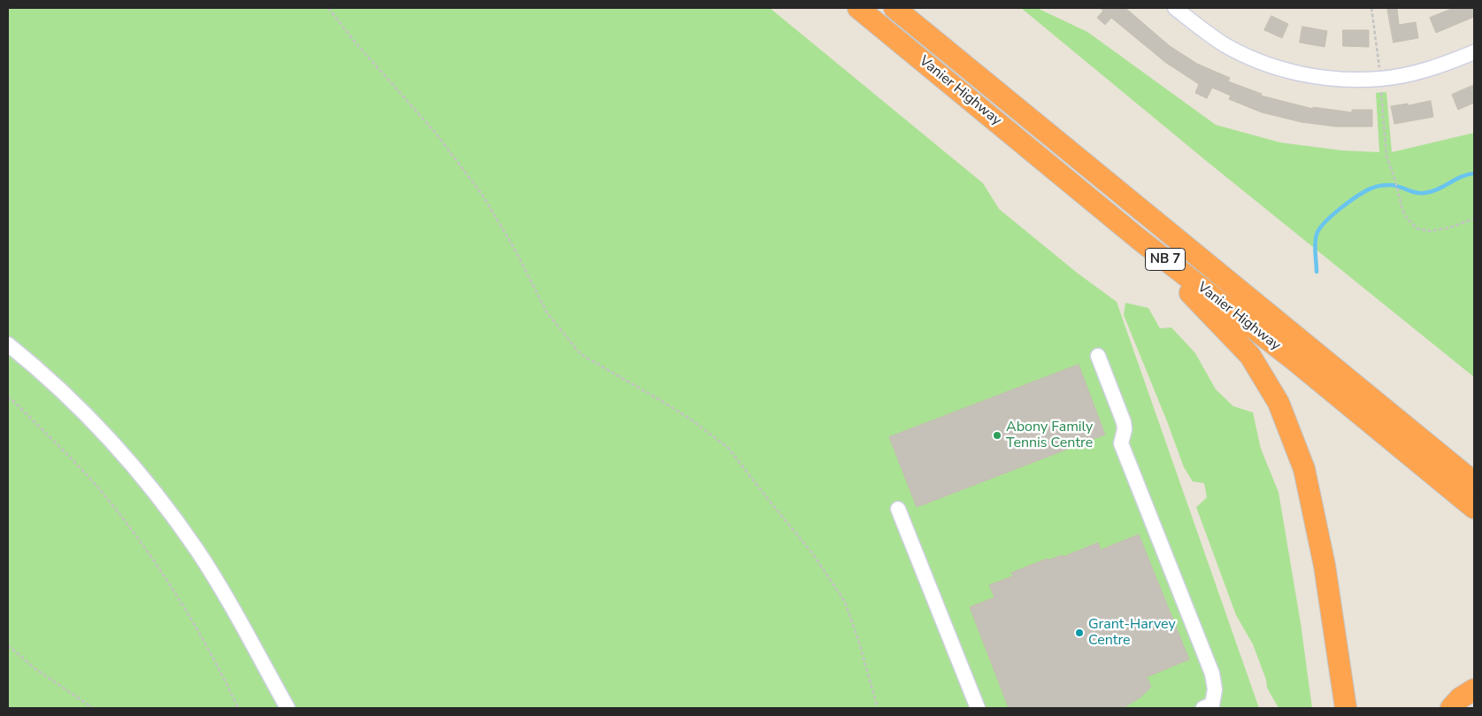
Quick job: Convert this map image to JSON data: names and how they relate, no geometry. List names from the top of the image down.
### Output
{
  "streets": {
    "highway": ["Vanier Highway", "NB 7"]
  },
  "places": ["Abony Family Tennis Centre", "Grant-Harvey Centre"]
}
